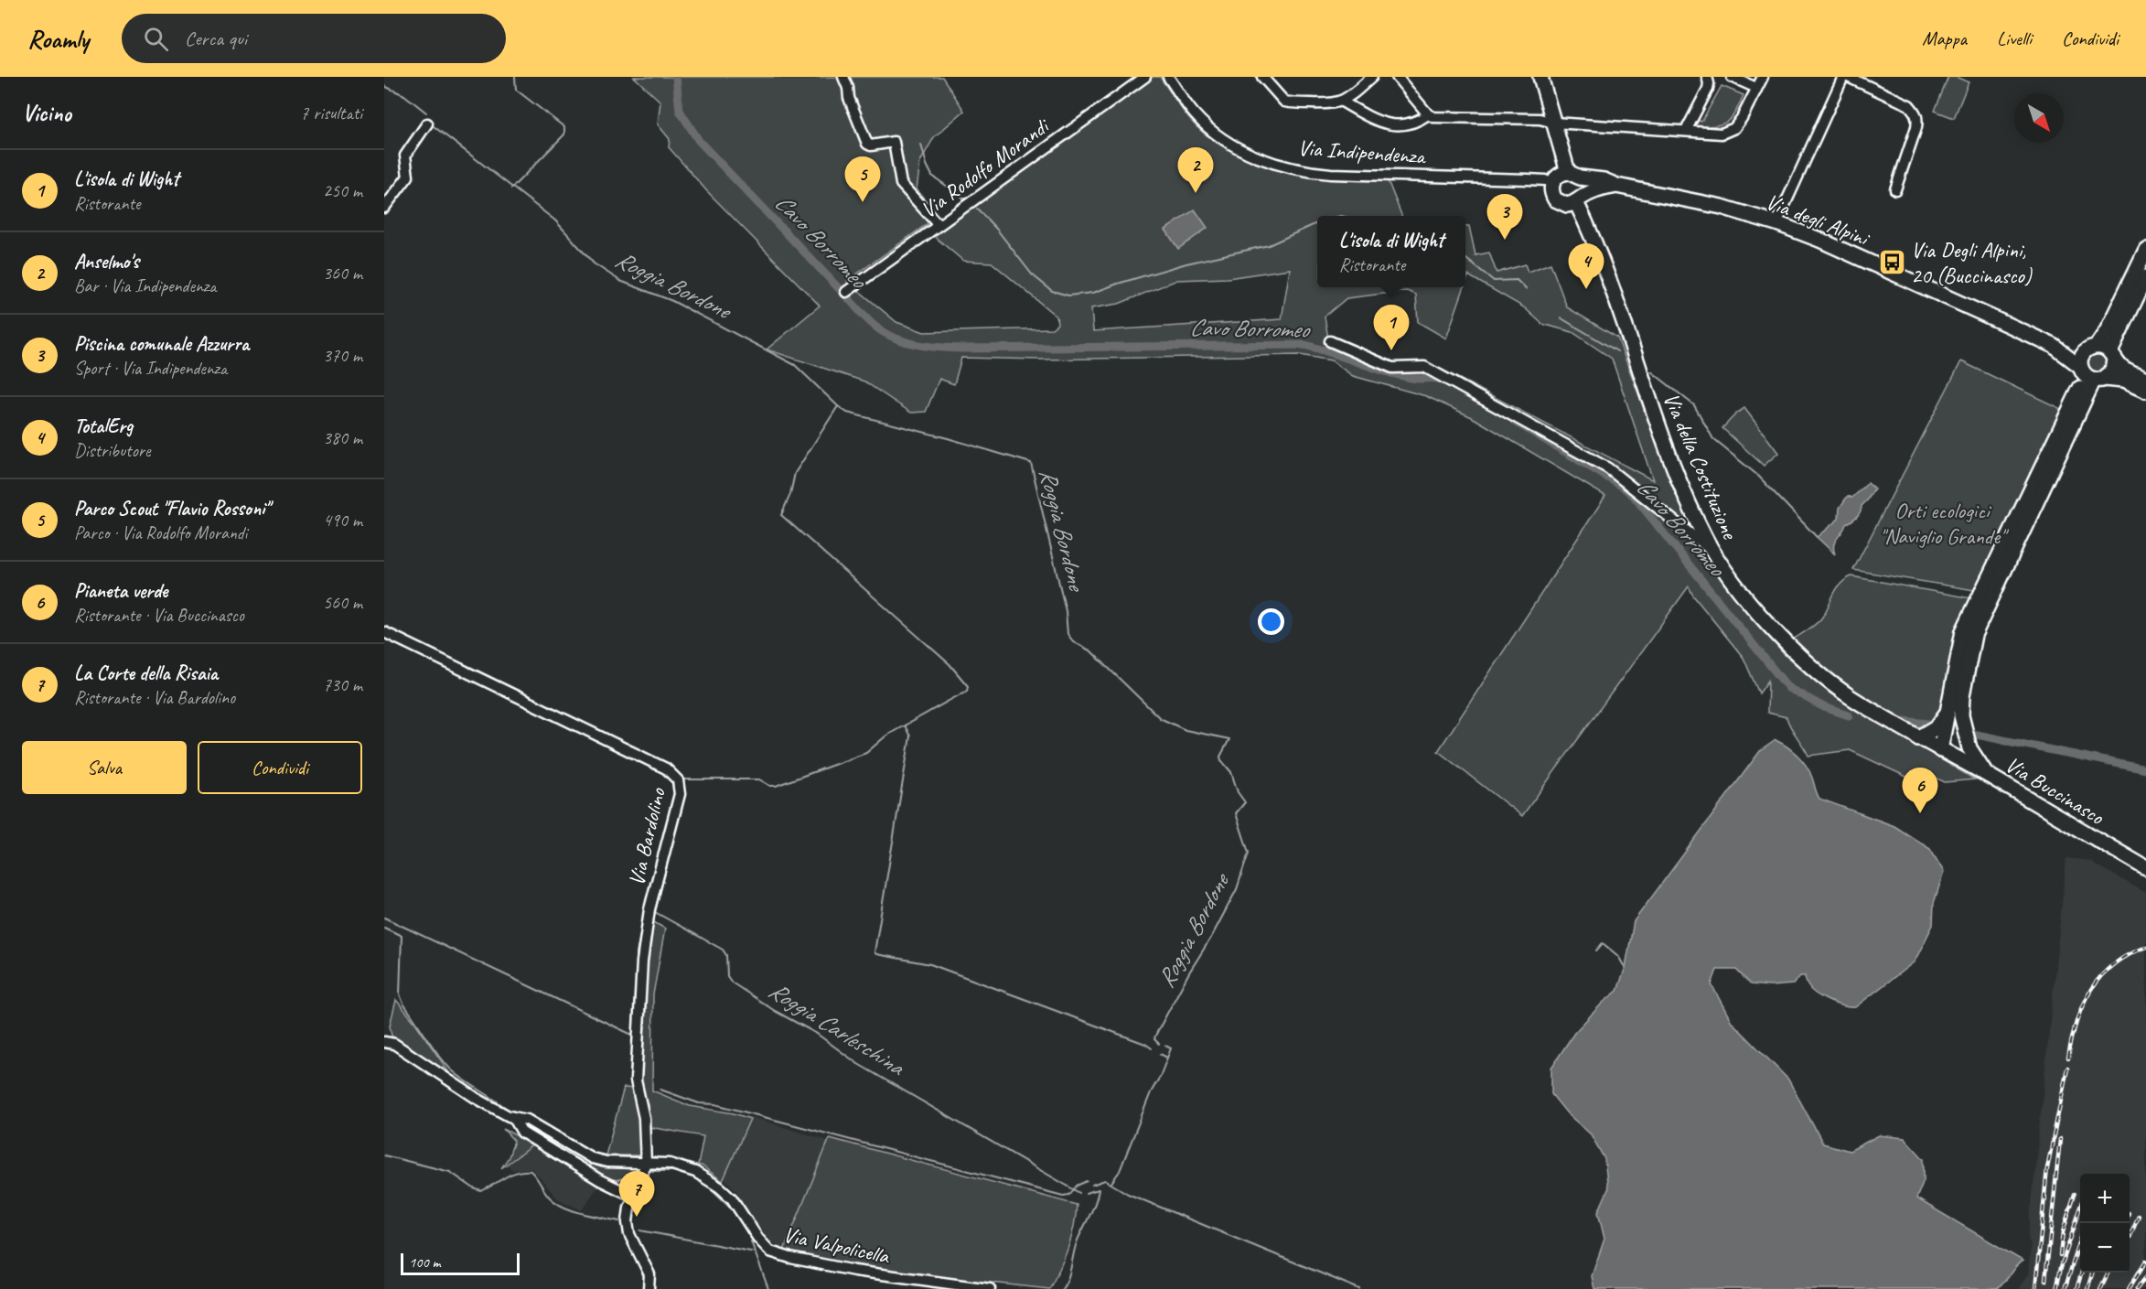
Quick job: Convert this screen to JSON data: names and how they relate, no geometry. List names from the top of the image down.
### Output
{
  "streets": {
    "street": [
      "Via Indipendenza",
      "Via Rodolfo Morandi",
      "Via degli Alpini",
      "Via della Costituzione",
      "Via Buccinasco",
      "Via Bardolino",
      "Via Valpolicella"
    ]
  },
  "crossings": [
    ["Via Indipendenza", "Via degli Alpini"],
    ["Via Indipendenza", "Via della Costituzione"],
    ["Via degli Alpini", "Via della Costituzione"],
    ["Via della Costituzione", "Via Buccinasco"],
    ["Via Bardolino", "Via Valpolicella"]
  ],
  "water": ["Cavo Borromeo", "Roggia Bordone", "Roggia Carleschina"],
  "parks": ["Orti ecologici \"Naviglio Grande\""],
  "places": {
    "bus stop": ["Via Degli Alpini, 20 (Buccinasco)"]
  },
  "scale_bar": "100 m",
  "north": "bottom right",
  "page": {
    "header": "Roamly",
    "search": "Cerca qui",
    "nav": ["Mappa", "Livelli", "Condividi"],
    "heading": ["Vicino", "7 risultati"],
    "pins": [
      "2",
      "5",
      "3",
      "4",
      "1",
      "6",
      "7"
    ],
    "list": [
      {
        "mark": "1",
        "name": "L'isola di Wight",
        "note": "Ristorante",
        "value": "250 m"
      },
      {
        "mark": "2",
        "name": "Anselmo's",
        "note": "Bar · Via Indipendenza",
        "value": "360 m"
      },
      {
        "mark": "3",
        "name": "Piscina comunale Azzurra",
        "note": "Sport · Via Indipendenza",
        "value": "370 m"
      },
      {
        "mark": "4",
        "name": "TotalErg",
        "note": "Distributore",
        "value": "380 m"
      },
      {
        "mark": "5",
        "name": "Parco Scout \"Flavio Rossoni\"",
        "note": "Parco · Via Rodolfo Morandi",
        "value": "490 m"
      },
      {
        "mark": "6",
        "name": "Pianeta verde",
        "note": "Ristorante · Via Buccinasco",
        "value": "560 m"
      },
      {
        "mark": "7",
        "name": "La Corte della Risaia",
        "note": "Ristorante · Via Bardolino",
        "value": "730 m"
      }
    ],
    "popup": ["L'isola di Wight", "Ristorante"],
    "buttons": ["Salva", "Condividi"],
    "map_buttons": ["+", "−"],
    "scale": "100 m"
  }
}
